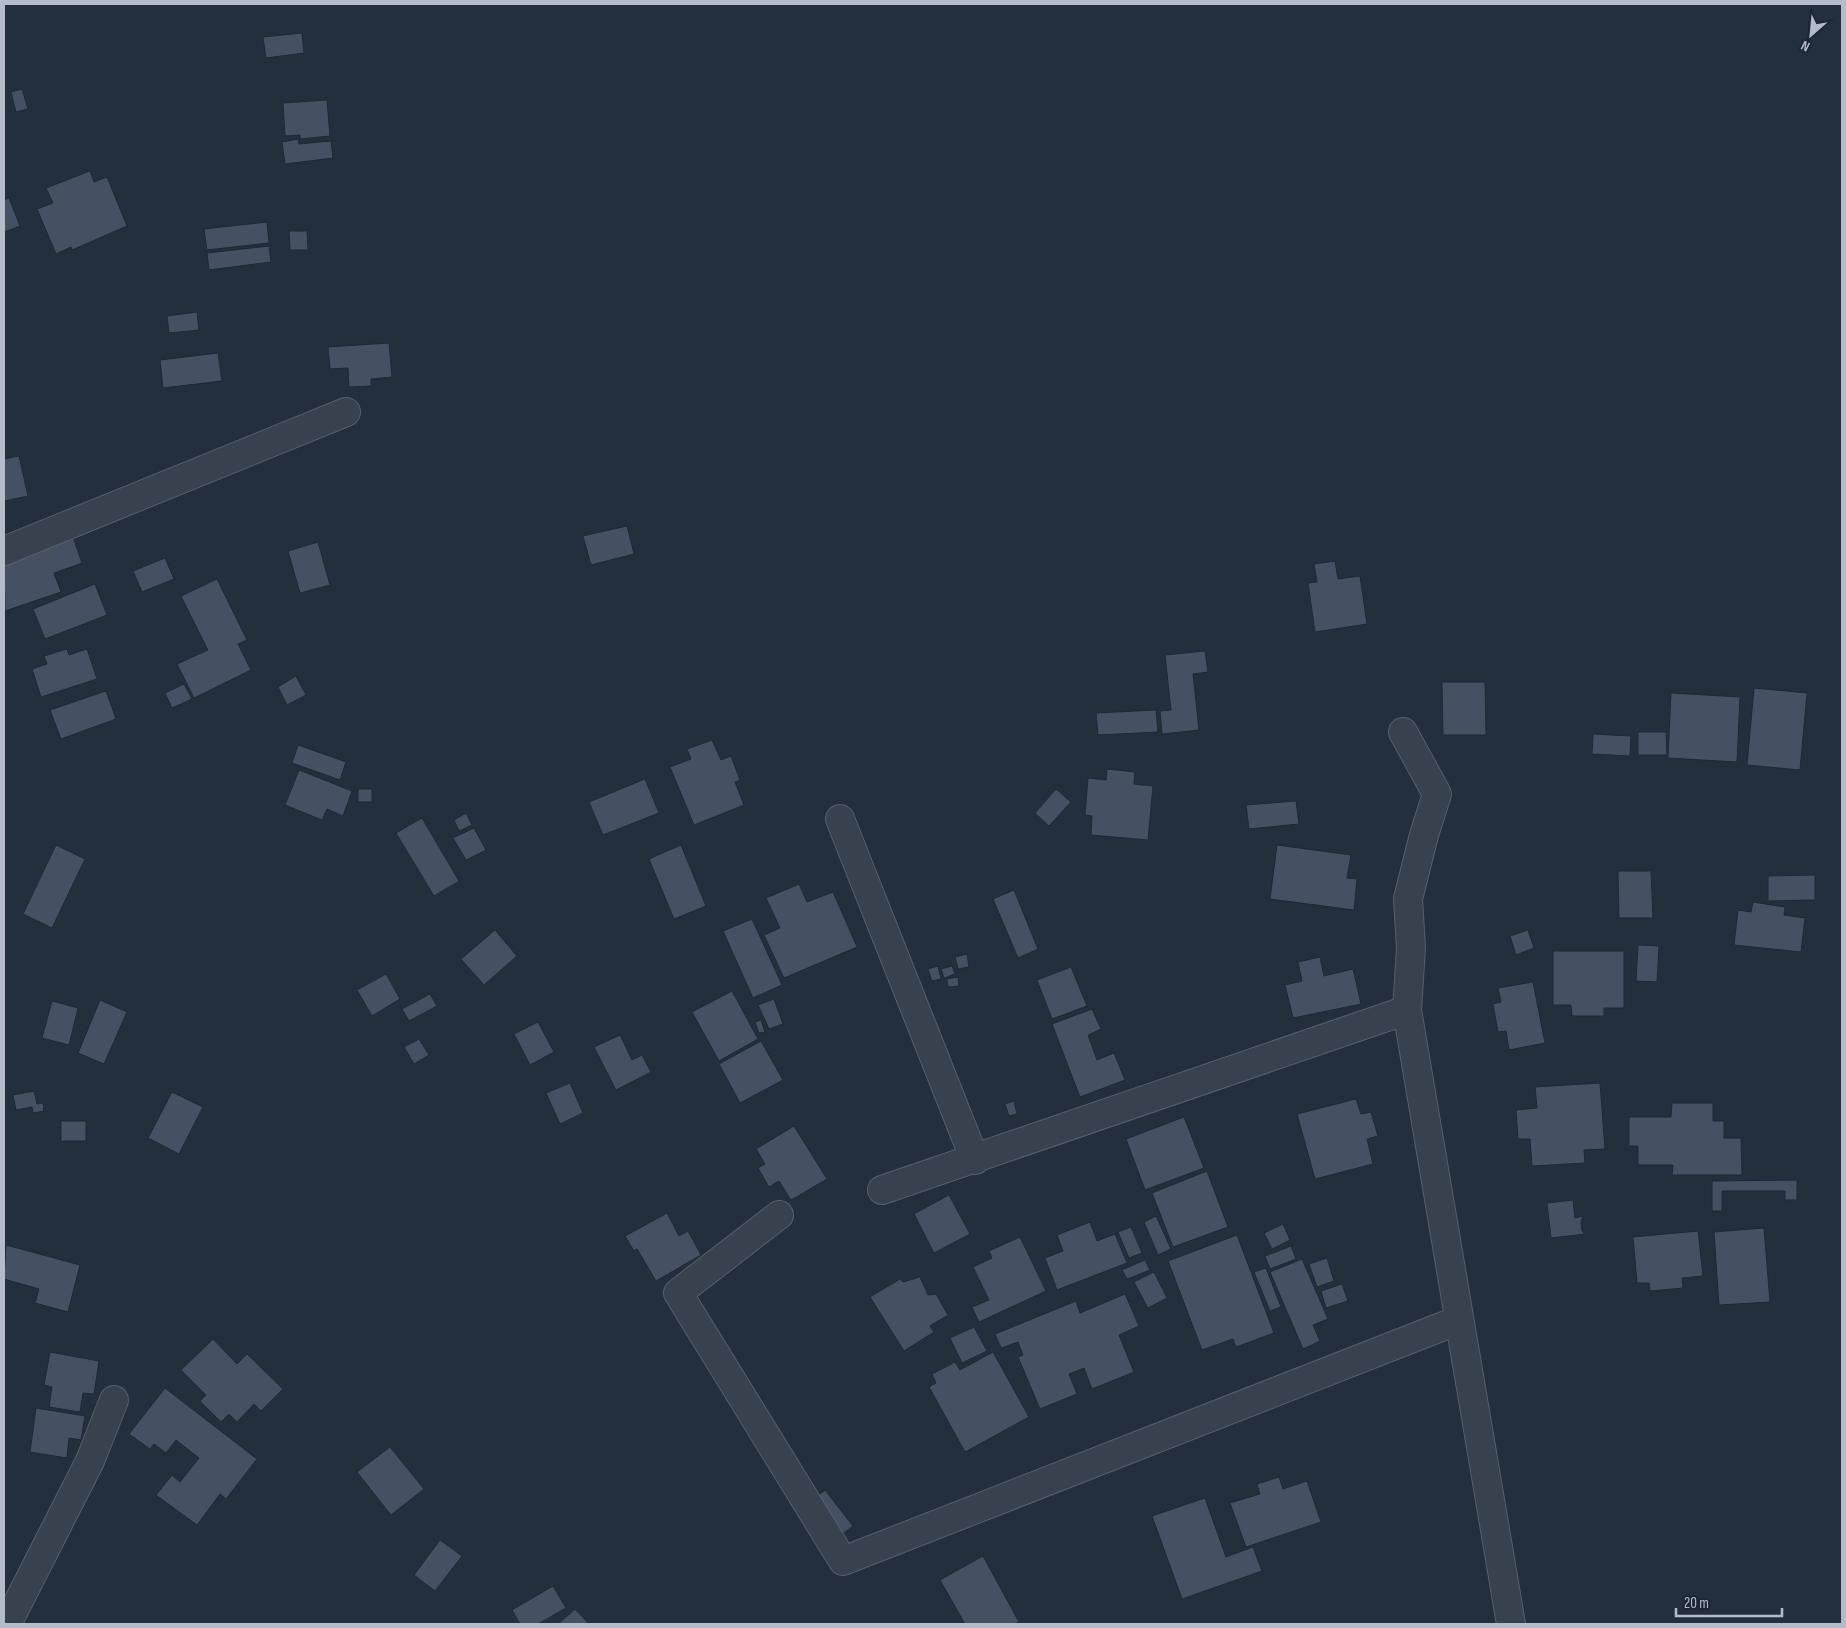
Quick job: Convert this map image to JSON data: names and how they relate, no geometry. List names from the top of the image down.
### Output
{
  "scale_bar": "20 m",
  "north": "bottom left"
}
